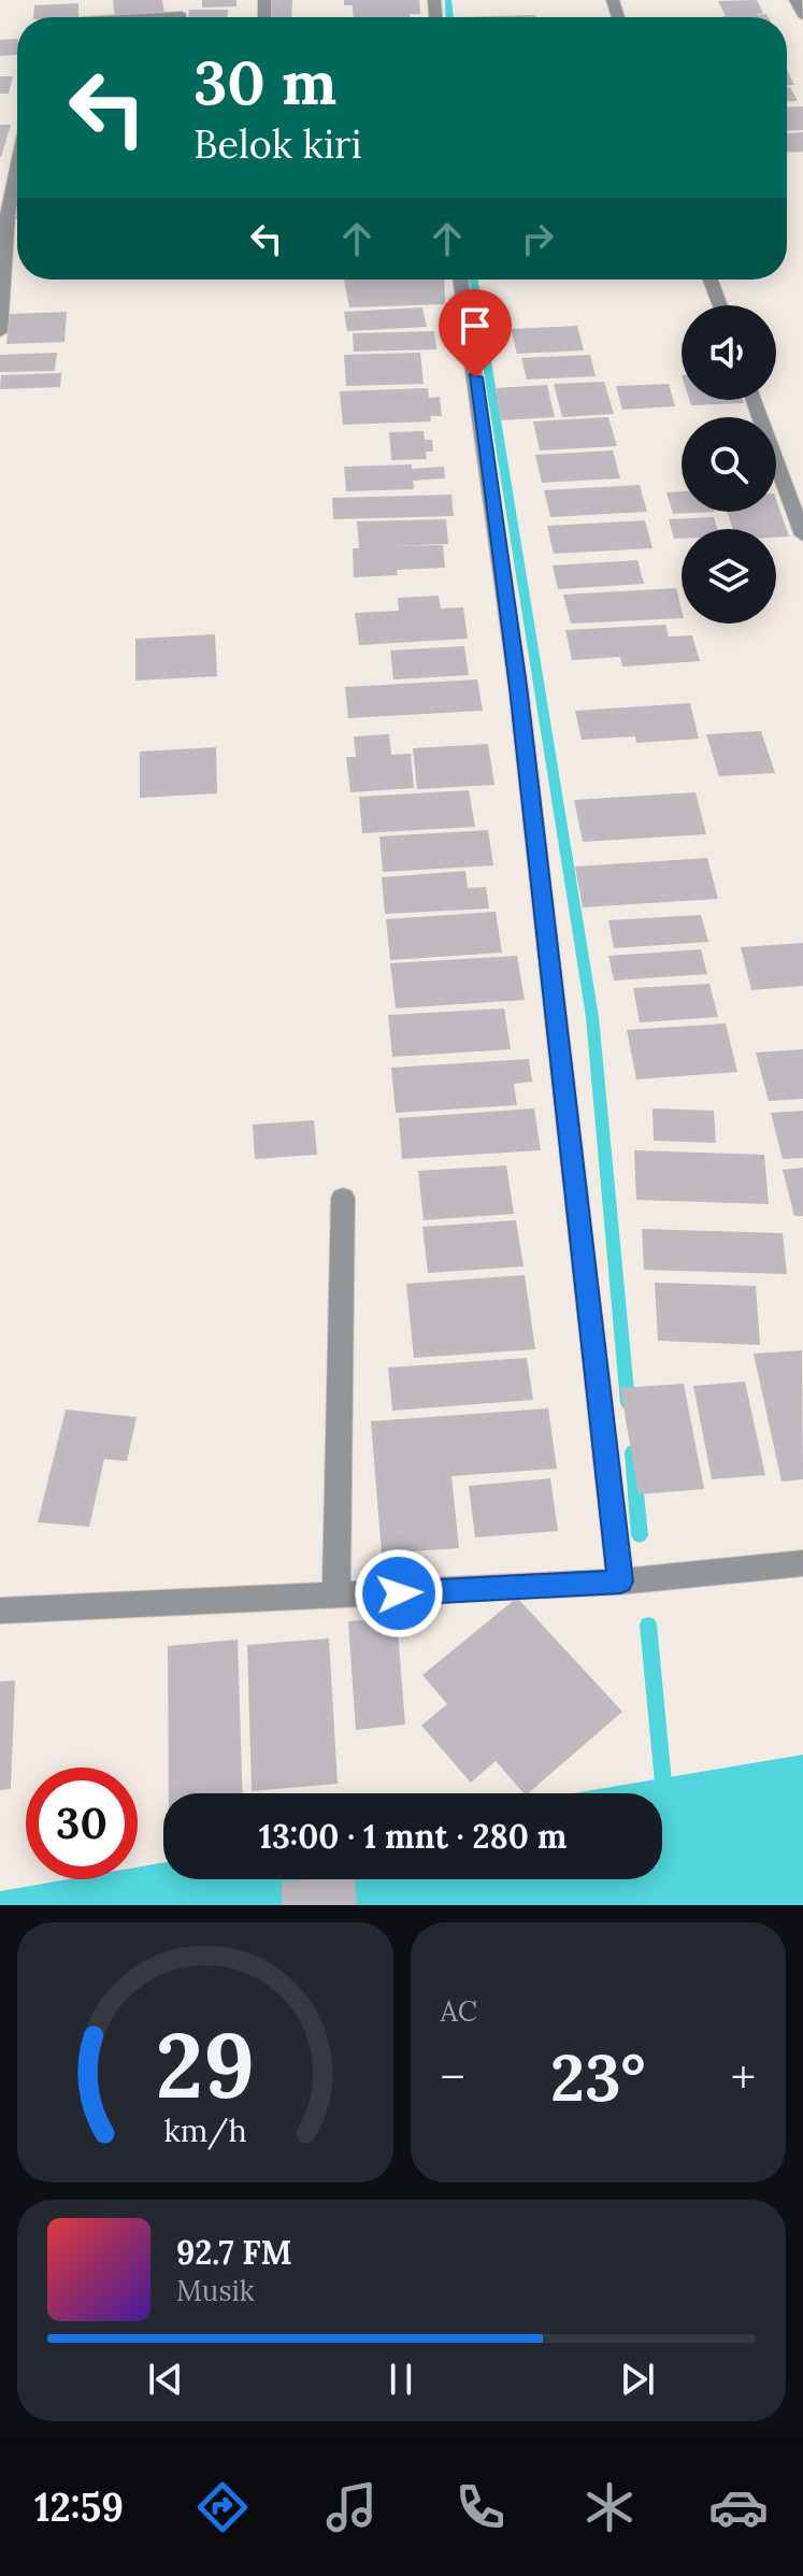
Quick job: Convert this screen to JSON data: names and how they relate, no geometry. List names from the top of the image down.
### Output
{
  "page": {
    "turn": ["30 m", "Belok kiri"],
    "limit": "30",
    "trip": "13:00 · 1 mnt · 280 m",
    "tile": "AC",
    "heat": ["−", "23°", "+"],
    "song": ["92.7 FM", "Musik"],
    "tabs": "12:59",
    "gauge": ["29", "km/h"]
  }
}
